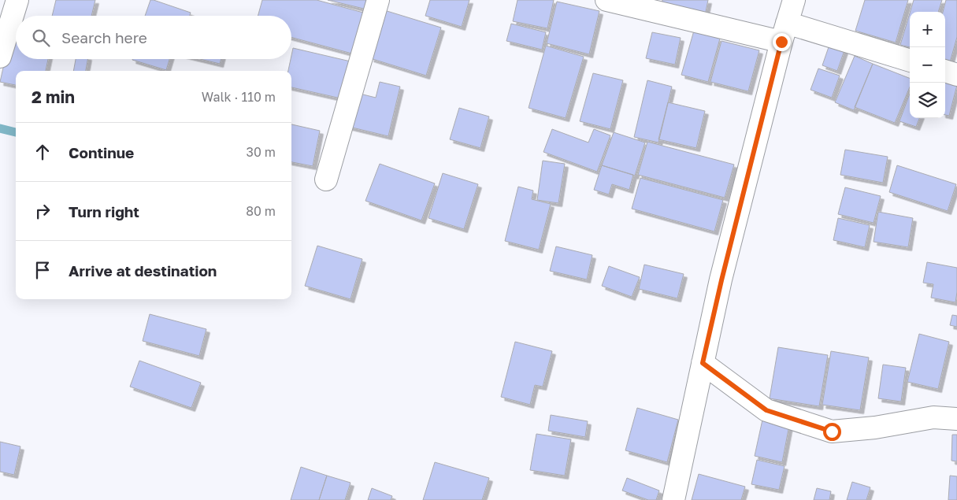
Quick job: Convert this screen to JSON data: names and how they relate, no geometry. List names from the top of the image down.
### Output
{
  "page": {
    "map_buttons": ["+", "−"],
    "search": "Search here",
    "heading": ["2 min", "Walk · 110 m"],
    "list": [
      ["Continue", "30 m"],
      ["Turn right", "80 m"],
      "Arrive at destination"
    ]
  }
}
